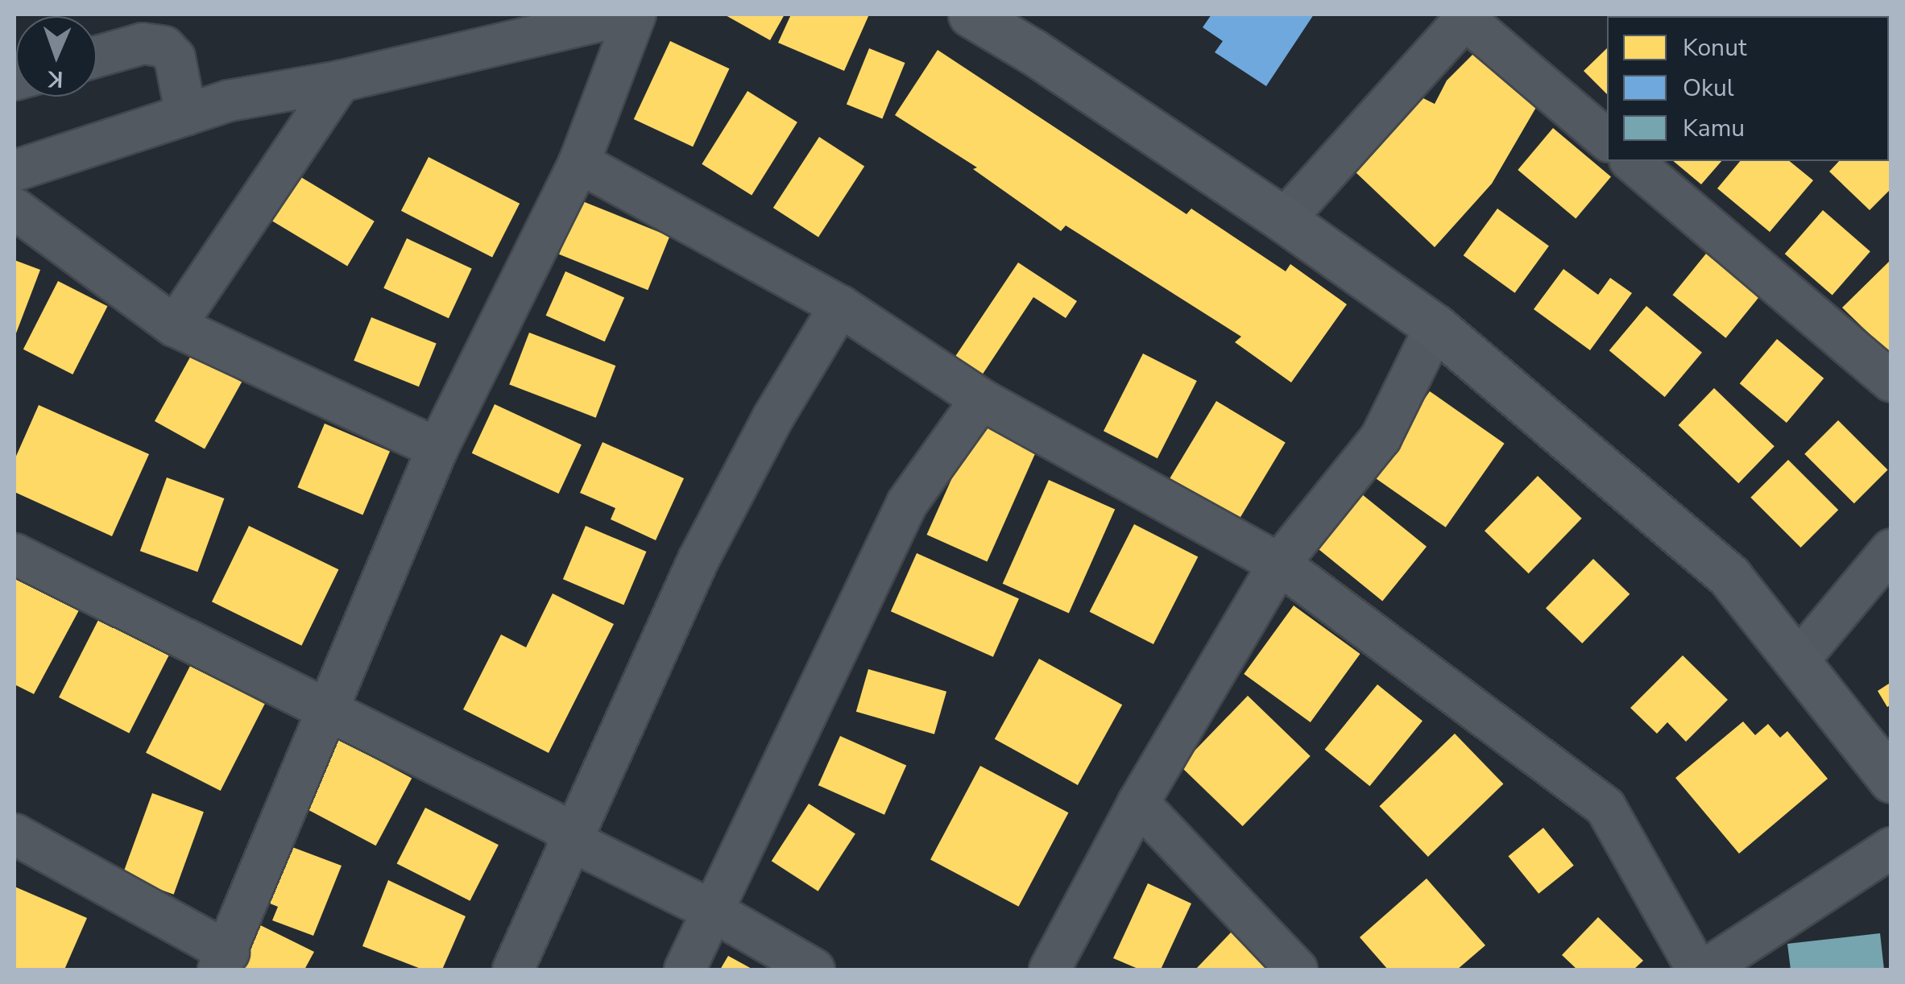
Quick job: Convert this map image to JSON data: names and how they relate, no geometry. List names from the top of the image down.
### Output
{
  "legend": ["Konut", "Okul", "Kamu"],
  "north": "bottom"
}
